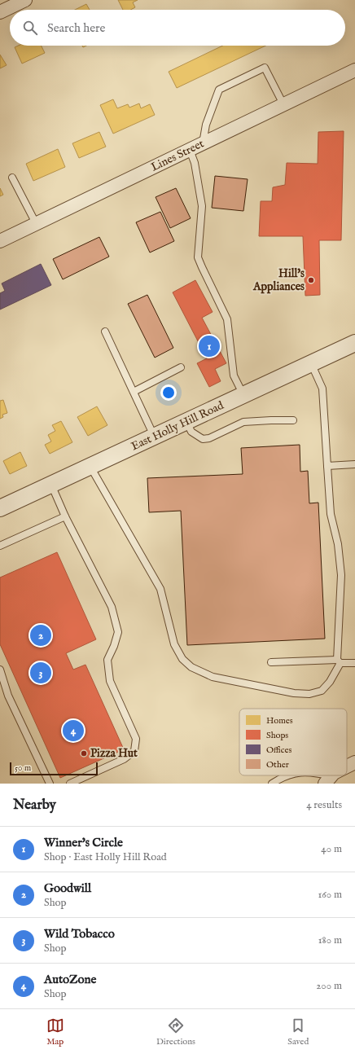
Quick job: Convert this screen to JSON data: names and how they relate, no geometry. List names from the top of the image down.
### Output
{
  "streets": {
    "street": ["Lines Street", "East Holly Hill Road"]
  },
  "places": ["Hill's Appliances", "Pizza Hut"],
  "legend": [
    "Homes",
    "Shops",
    "Offices",
    "Other"
  ],
  "scale_bar": "50 m",
  "page": {
    "search": "Search here",
    "pins": [
      "1",
      "2",
      "3",
      "4"
    ],
    "scale": "50 m",
    "heading": ["Nearby", "4 results"],
    "list": [
      {
        "mark": "1",
        "name": "Winner's Circle",
        "note": "Shop · East Holly Hill Road",
        "value": "40 m"
      },
      {
        "mark": "2",
        "name": "Goodwill",
        "note": "Shop",
        "value": "160 m"
      },
      {
        "mark": "3",
        "name": "Wild Tobacco",
        "note": "Shop",
        "value": "180 m"
      },
      {
        "mark": "4",
        "name": "AutoZone",
        "note": "Shop",
        "value": "200 m"
      }
    ],
    "nav": ["Map", "Directions", "Saved"]
  }
}
